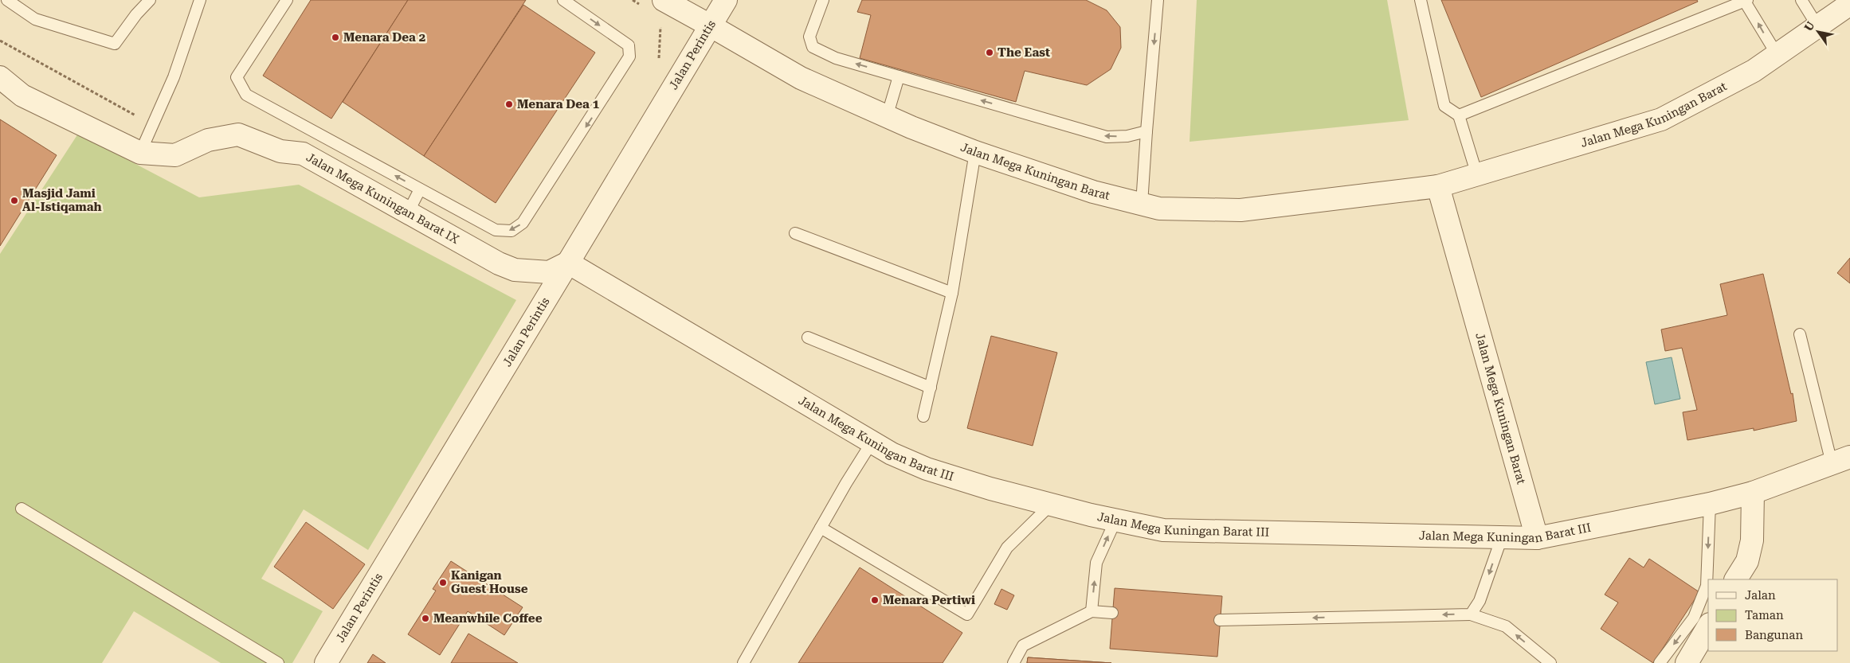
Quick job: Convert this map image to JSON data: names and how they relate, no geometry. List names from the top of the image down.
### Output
{
  "streets": {
    "street": [
      "Jalan Perintis",
      "Jalan Mega Kuningan Barat",
      "Jalan Mega Kuningan Barat IX",
      "Jalan Mega Kuningan Barat III"
    ]
  },
  "crossings": [
    ["Jalan Perintis", "Jalan Mega Kuningan Barat"],
    ["Jalan Perintis", "Jalan Mega Kuningan Barat IX"],
    ["Jalan Perintis", "Jalan Mega Kuningan Barat III"],
    ["Jalan Mega Kuningan Barat", "Jalan Mega Kuningan Barat III"],
    ["Jalan Mega Kuningan Barat IX", "Jalan Mega Kuningan Barat III"]
  ],
  "places": [
    "Menara Dea 2",
    "The East",
    "Menara Dea 1",
    "Masjid Jami Al-Istiqamah",
    "Kanigan Guest House",
    "Menara Pertiwi",
    "Meanwhile Coffee"
  ],
  "legend": ["Jalan", "Taman", "Bangunan"],
  "north": "top left"
}
